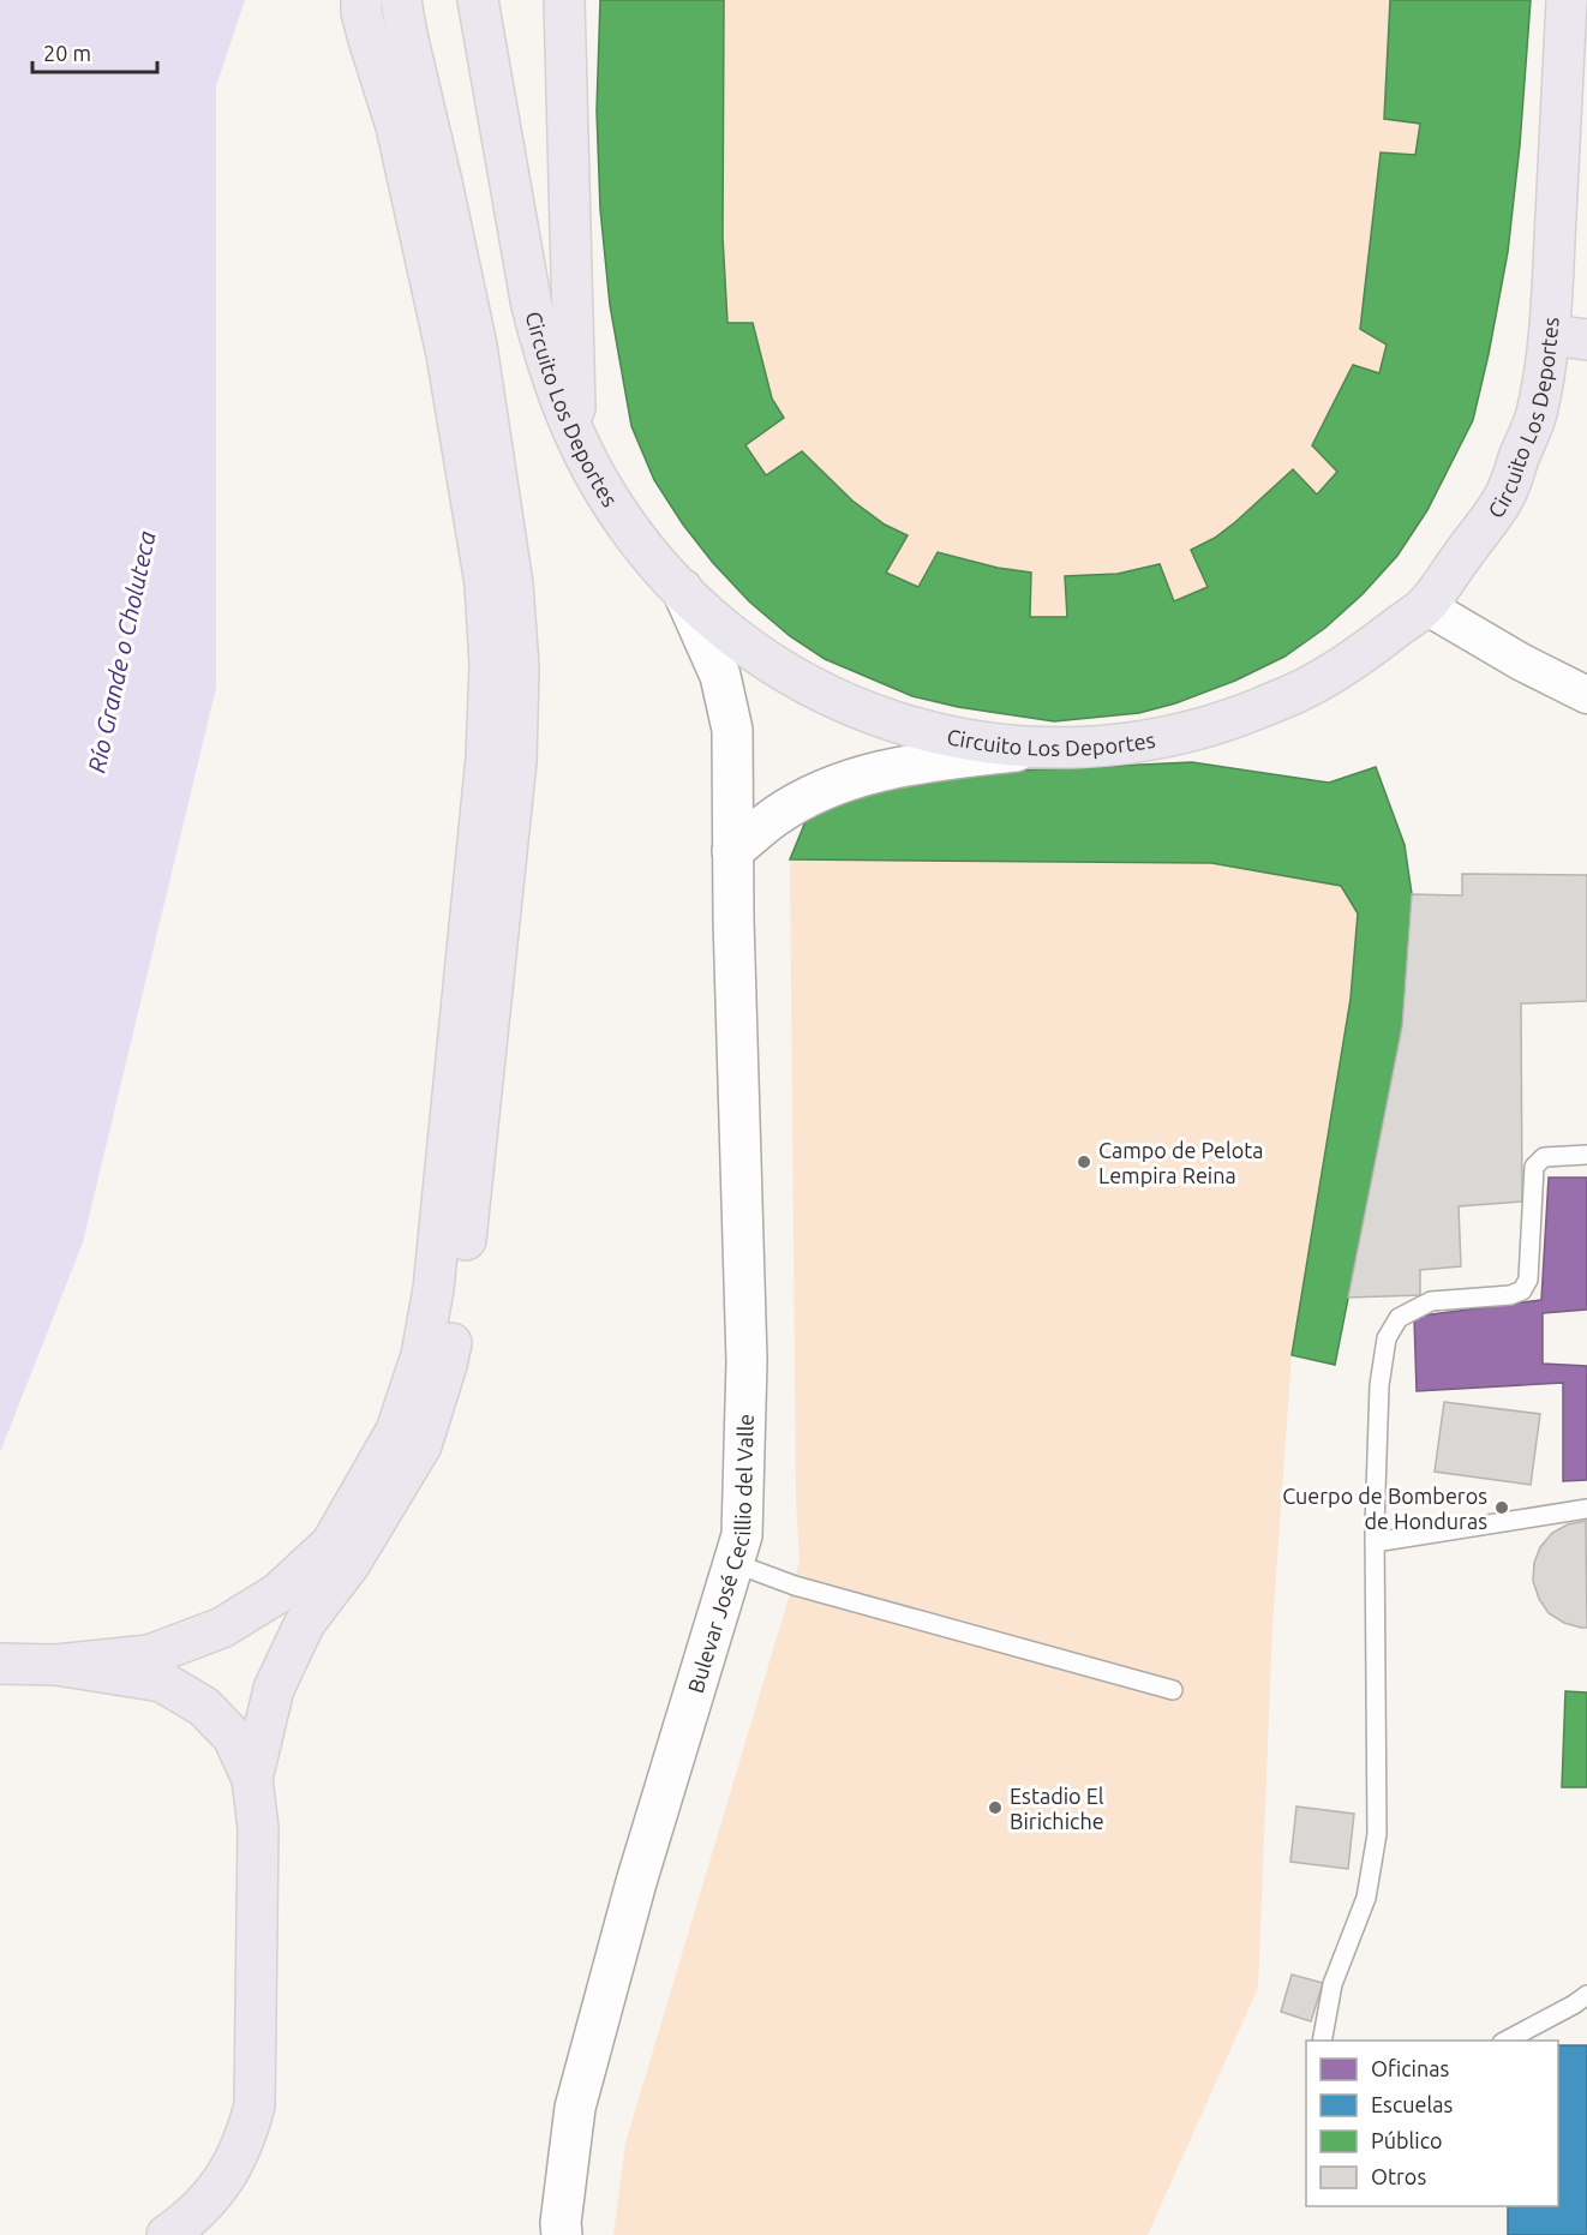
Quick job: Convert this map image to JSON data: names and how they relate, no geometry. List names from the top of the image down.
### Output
{
  "streets": {
    "main road": ["Circuito Los Deportes", "Bulevar José Cecillio del Valle"]
  },
  "crossings": [
    ["Circuito Los Deportes", "Bulevar José Cecillio del Valle"]
  ],
  "water": ["Río Grande o Choluteca"],
  "places": ["Campo de Pelota Lempira Reina", "Cuerpo de Bomberos de Honduras", "Estadio El Birichiche"],
  "legend": [
    "Oficinas",
    "Escuelas",
    "Público",
    "Otros"
  ],
  "scale_bar": "20 m"
}
